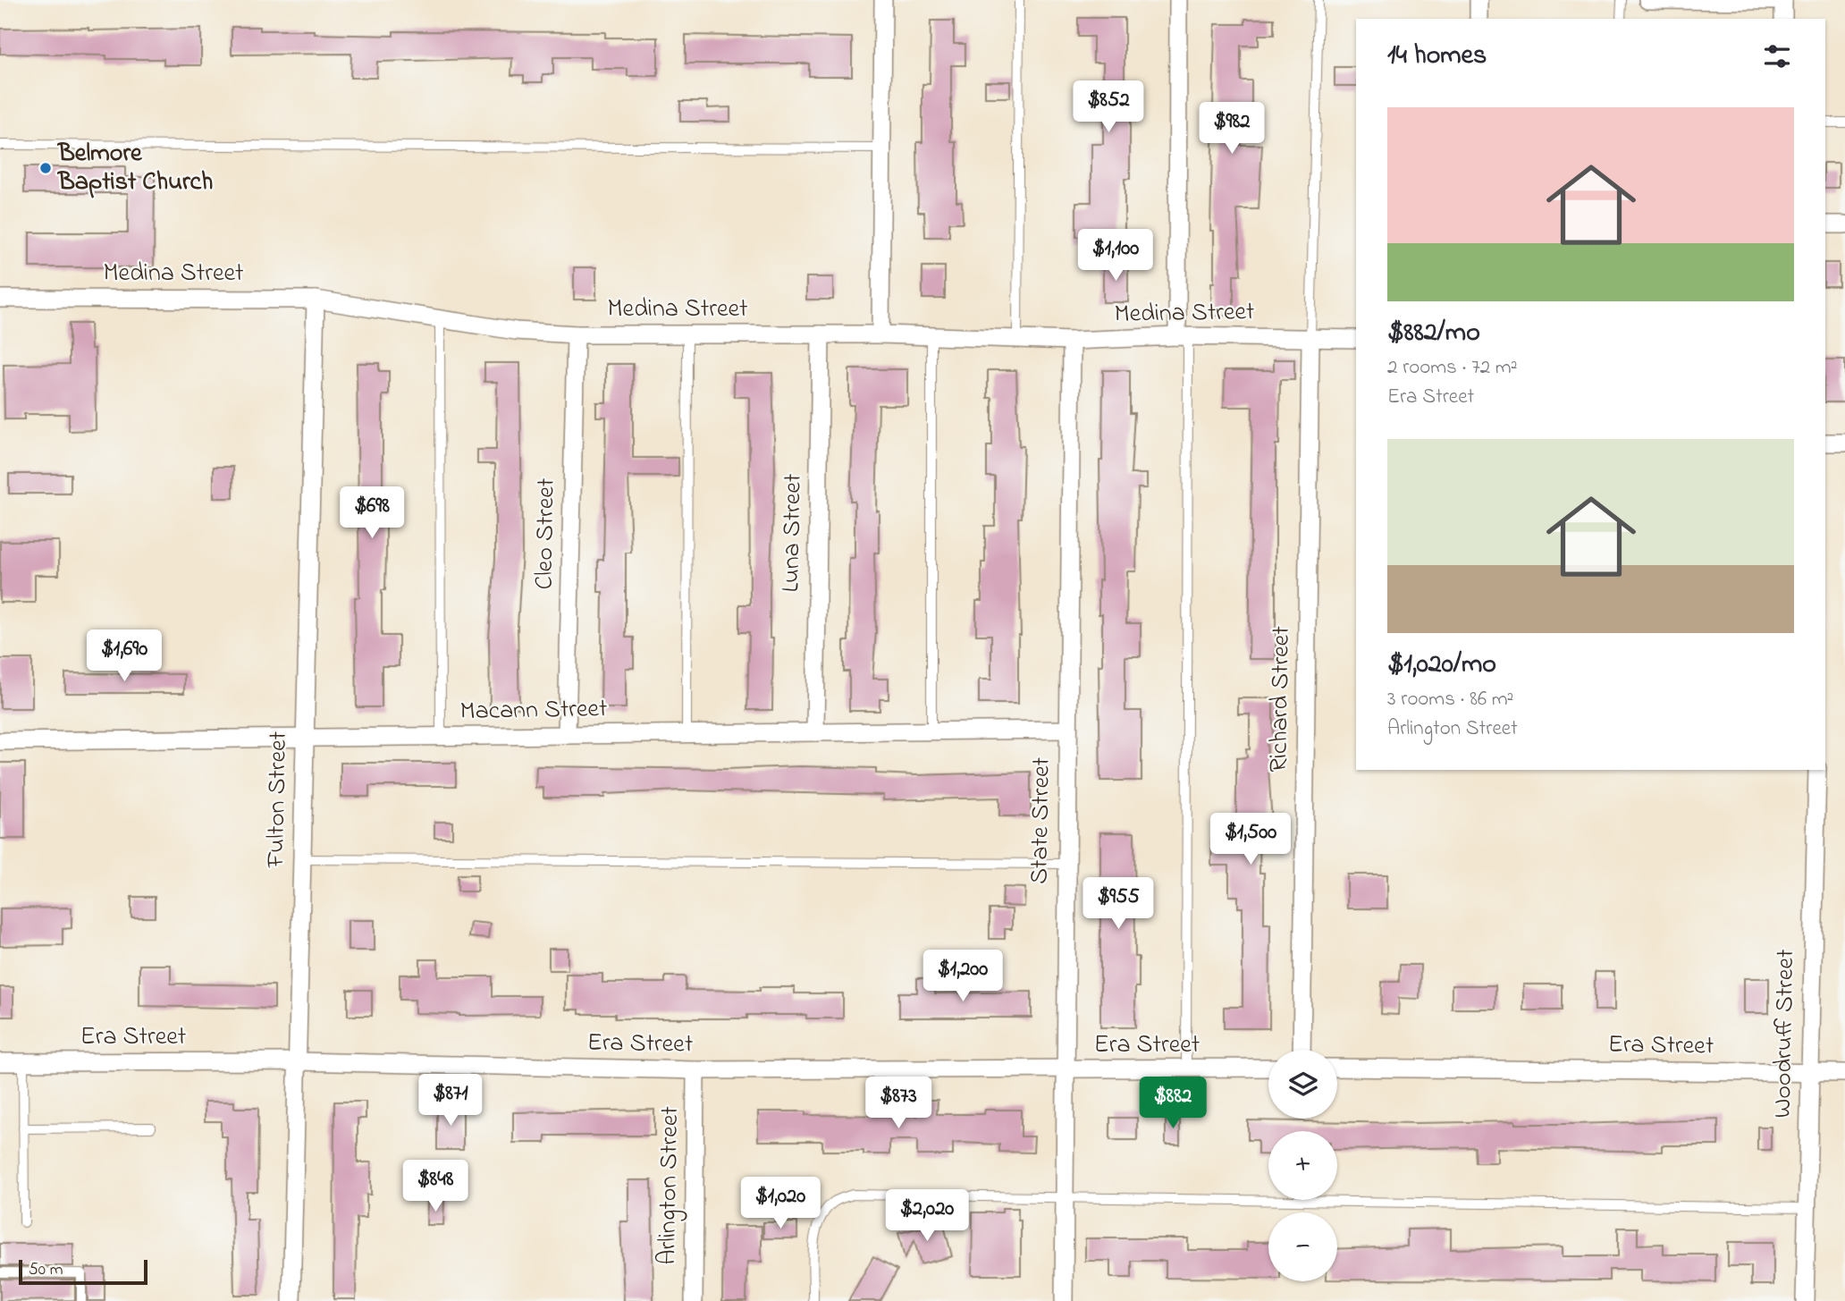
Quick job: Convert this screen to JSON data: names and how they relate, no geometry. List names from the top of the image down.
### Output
{
  "streets": {
    "street": [
      "Medina Street",
      "Luna Street",
      "Cleo Street",
      "Richard Street",
      "Macann Street",
      "Fulton Street",
      "State Street",
      "Woodruff Street",
      "Era Street",
      "Arlington Street"
    ]
  },
  "crossings": [
    ["Medina Street", "Luna Street"],
    ["Medina Street", "Cleo Street"],
    ["Medina Street", "Richard Street"],
    ["Medina Street", "Fulton Street"],
    ["Medina Street", "State Street"],
    ["Luna Street", "Macann Street"],
    ["Cleo Street", "Macann Street"],
    ["Macann Street", "Fulton Street"],
    ["Macann Street", "State Street"],
    ["Fulton Street", "Era Street"],
    ["State Street", "Era Street"],
    ["Woodruff Street", "Era Street"],
    ["Era Street", "Arlington Street"]
  ],
  "places": ["Belmore Baptist Church"],
  "scale_bar": "50 m",
  "page": {
    "heading": "14 homes",
    "price": [
      "$852",
      "$982",
      "$1,100",
      "$698",
      "$1,690",
      "$1,500",
      "$955",
      "$1,200",
      "$871",
      "$873",
      "$882",
      "$848",
      "$1,020",
      "$2,020"
    ],
    "list": [
      {
        "name": "$882/mo",
        "note": "2 rooms · 72 m² · Era Street"
      },
      {
        "name": "$1,020/mo",
        "note": "3 rooms · 86 m² · Arlington Street"
      }
    ],
    "map_buttons": ["+", "−"],
    "scale": "50 m"
  }
}
